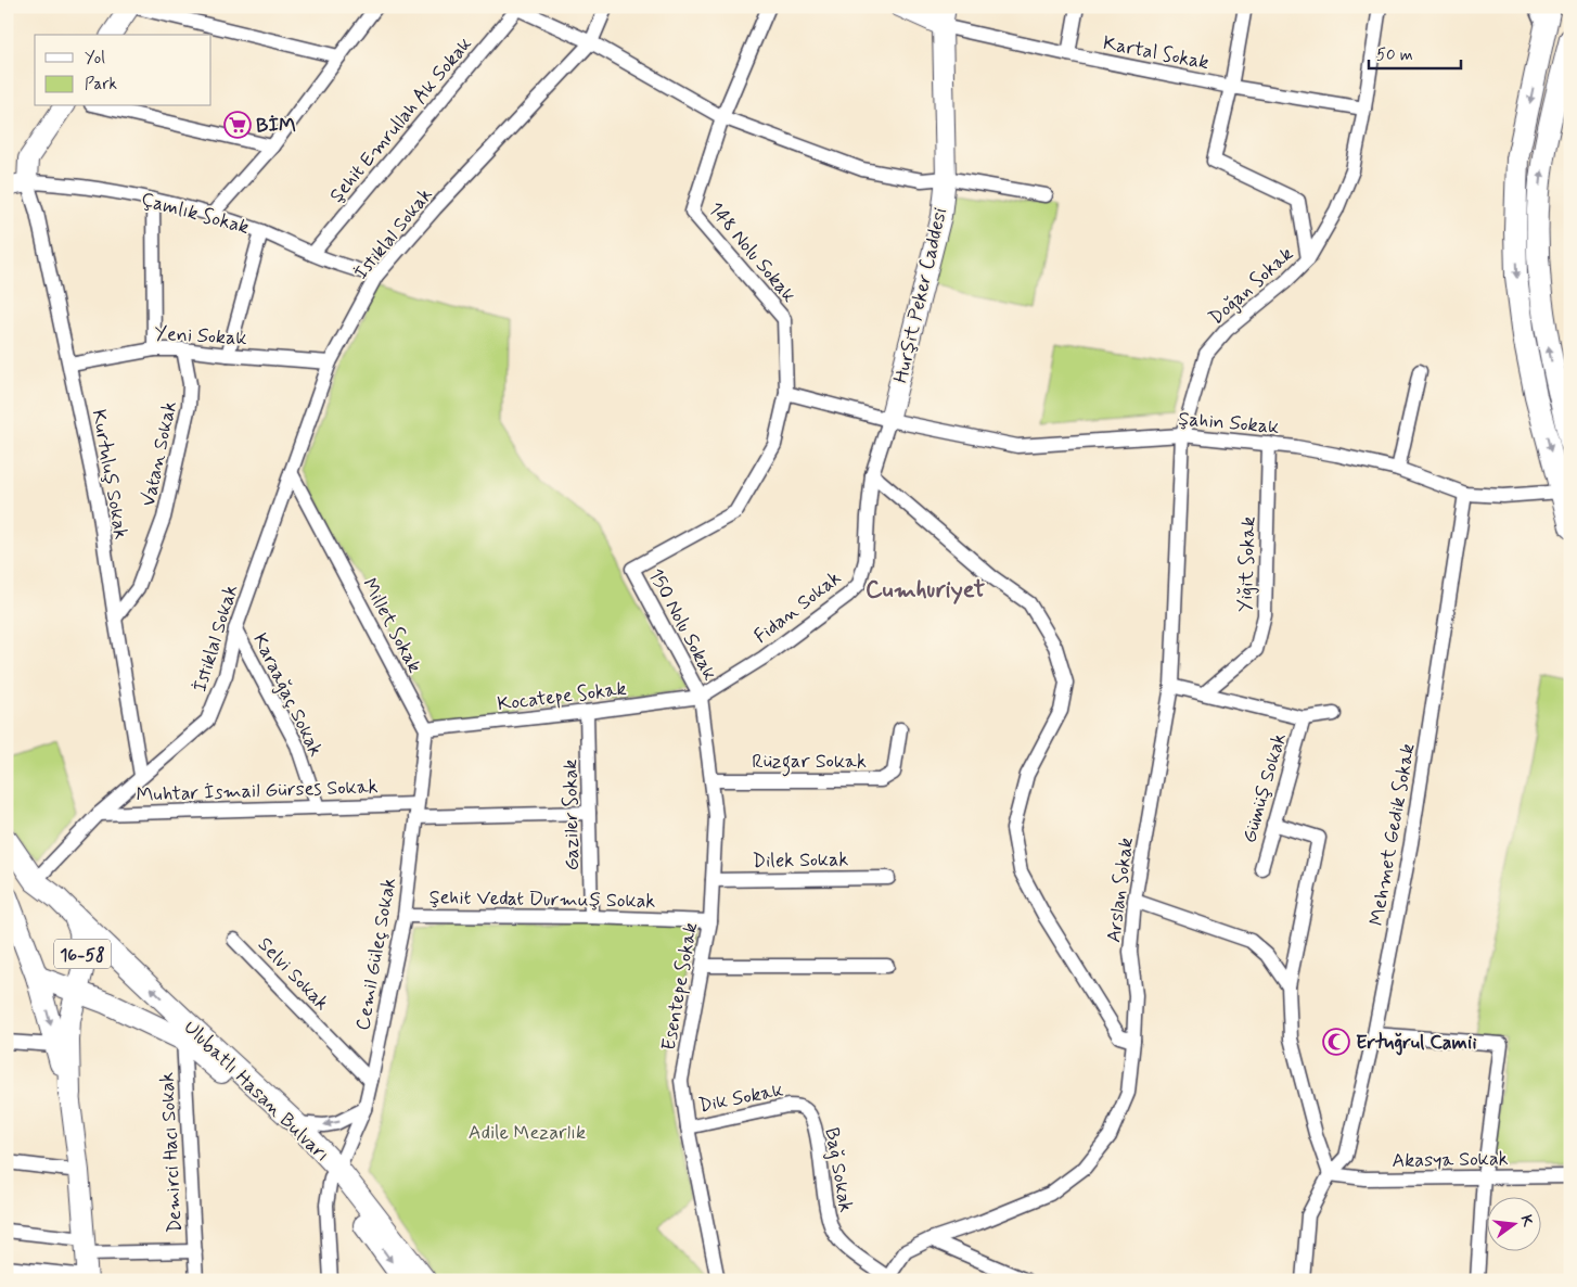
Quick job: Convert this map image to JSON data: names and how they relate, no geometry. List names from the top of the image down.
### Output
{
  "streets": {
    "main road": ["16-58", "Ulubatlı Hasan Bulvarı"],
    "street": [
      "Kartal Sokak",
      "Şehit Emrullah Ak Sokak",
      "Çamlık Sokak",
      "İstiklal Sokak",
      "148 Nolu Sokak",
      "Doğan Sokak",
      "Hurşit Peker Caddesi",
      "Yeni Sokak",
      "Şahin Sokak",
      "Vatan Sokak",
      "Kurtuluş Sokak",
      "Yiğit Sokak",
      "Fidan Sokak",
      "150 Nolu Sokak",
      "Millet Sokak",
      "Karaağaç Sokak",
      "Kocatepe Sokak",
      "Rüzgar Sokak",
      "Gümüş Sokak",
      "Muhtar İsmail Gürses Sokak",
      "Gaziler Sokak",
      "Mehmet Gedik Sokak",
      "Dilek Sokak",
      "Arslan Sokak",
      "Şehit Vedat Durmuş Sokak",
      "Cemil Güleç Sokak",
      "Selvi Sokak",
      "Esentepe Sokak",
      "Dik Sokak",
      "Demirci Hacı Sokak",
      "Akasya Sokak",
      "Bağ Sokak"
    ]
  },
  "crossings": [
    ["Kartal Sokak", "Doğan Sokak"],
    ["Kartal Sokak", "Hurşit Peker Caddesi"],
    ["Şehit Emrullah Ak Sokak", "Çamlık Sokak"],
    ["Çamlık Sokak", "İstiklal Sokak"],
    ["Çamlık Sokak", "Kurtuluş Sokak"],
    ["İstiklal Sokak", "Yeni Sokak"],
    ["İstiklal Sokak", "Kurtuluş Sokak"],
    ["İstiklal Sokak", "Millet Sokak"],
    ["İstiklal Sokak", "Karaağaç Sokak"],
    ["İstiklal Sokak", "Muhtar İsmail Gürses Sokak"],
    ["İstiklal Sokak", "16-58"],
    ["148 Nolu Sokak", "Şahin Sokak"],
    ["148 Nolu Sokak", "150 Nolu Sokak"],
    ["Doğan Sokak", "Şahin Sokak"],
    ["Doğan Sokak", "Arslan Sokak"],
    ["Hurşit Peker Caddesi", "Şahin Sokak"],
    ["Hurşit Peker Caddesi", "Fidan Sokak"],
    ["Yeni Sokak", "Vatan Sokak"],
    ["Yeni Sokak", "Kurtuluş Sokak"],
    ["Şahin Sokak", "Yiğit Sokak"],
    ["Şahin Sokak", "Fidan Sokak"],
    ["Şahin Sokak", "Mehmet Gedik Sokak"],
    ["Şahin Sokak", "Arslan Sokak"],
    ["Vatan Sokak", "Kurtuluş Sokak"],
    ["Fidan Sokak", "150 Nolu Sokak"],
    ["Fidan Sokak", "Kocatepe Sokak"],
    ["Fidan Sokak", "Esentepe Sokak"],
    ["150 Nolu Sokak", "Kocatepe Sokak"],
    ["150 Nolu Sokak", "Esentepe Sokak"],
    ["Millet Sokak", "Kocatepe Sokak"],
    ["Karaağaç Sokak", "Muhtar İsmail Gürses Sokak"],
    ["Kocatepe Sokak", "Gaziler Sokak"],
    ["Kocatepe Sokak", "Esentepe Sokak"],
    ["Rüzgar Sokak", "Esentepe Sokak"],
    ["Muhtar İsmail Gürses Sokak", "Gaziler Sokak"],
    ["Muhtar İsmail Gürses Sokak", "Cemil Güleç Sokak"],
    ["Gaziler Sokak", "Şehit Vedat Durmuş Sokak"],
    ["Mehmet Gedik Sokak", "Akasya Sokak"],
    ["Dilek Sokak", "Esentepe Sokak"],
    ["Arslan Sokak", "Bağ Sokak"],
    ["Şehit Vedat Durmuş Sokak", "Cemil Güleç Sokak"],
    ["Şehit Vedat Durmuş Sokak", "Esentepe Sokak"],
    ["16-58", "Ulubatlı Hasan Bulvarı"],
    ["Cemil Güleç Sokak", "Selvi Sokak"],
    ["Cemil Güleç Sokak", "Ulubatlı Hasan Bulvarı"],
    ["Esentepe Sokak", "Dik Sokak"],
    ["Ulubatlı Hasan Bulvarı", "Demirci Hacı Sokak"],
    ["Dik Sokak", "Bağ Sokak"]
  ],
  "districts": ["Cumhuriyet"],
  "parks": ["Adile Mezarlık"],
  "places": {
    "supermarket": ["BİM"],
    "mosque": ["Ertuğrul Camii"]
  },
  "legend": ["Yol", "Park"],
  "scale_bar": "50 m",
  "north": "right"
}
